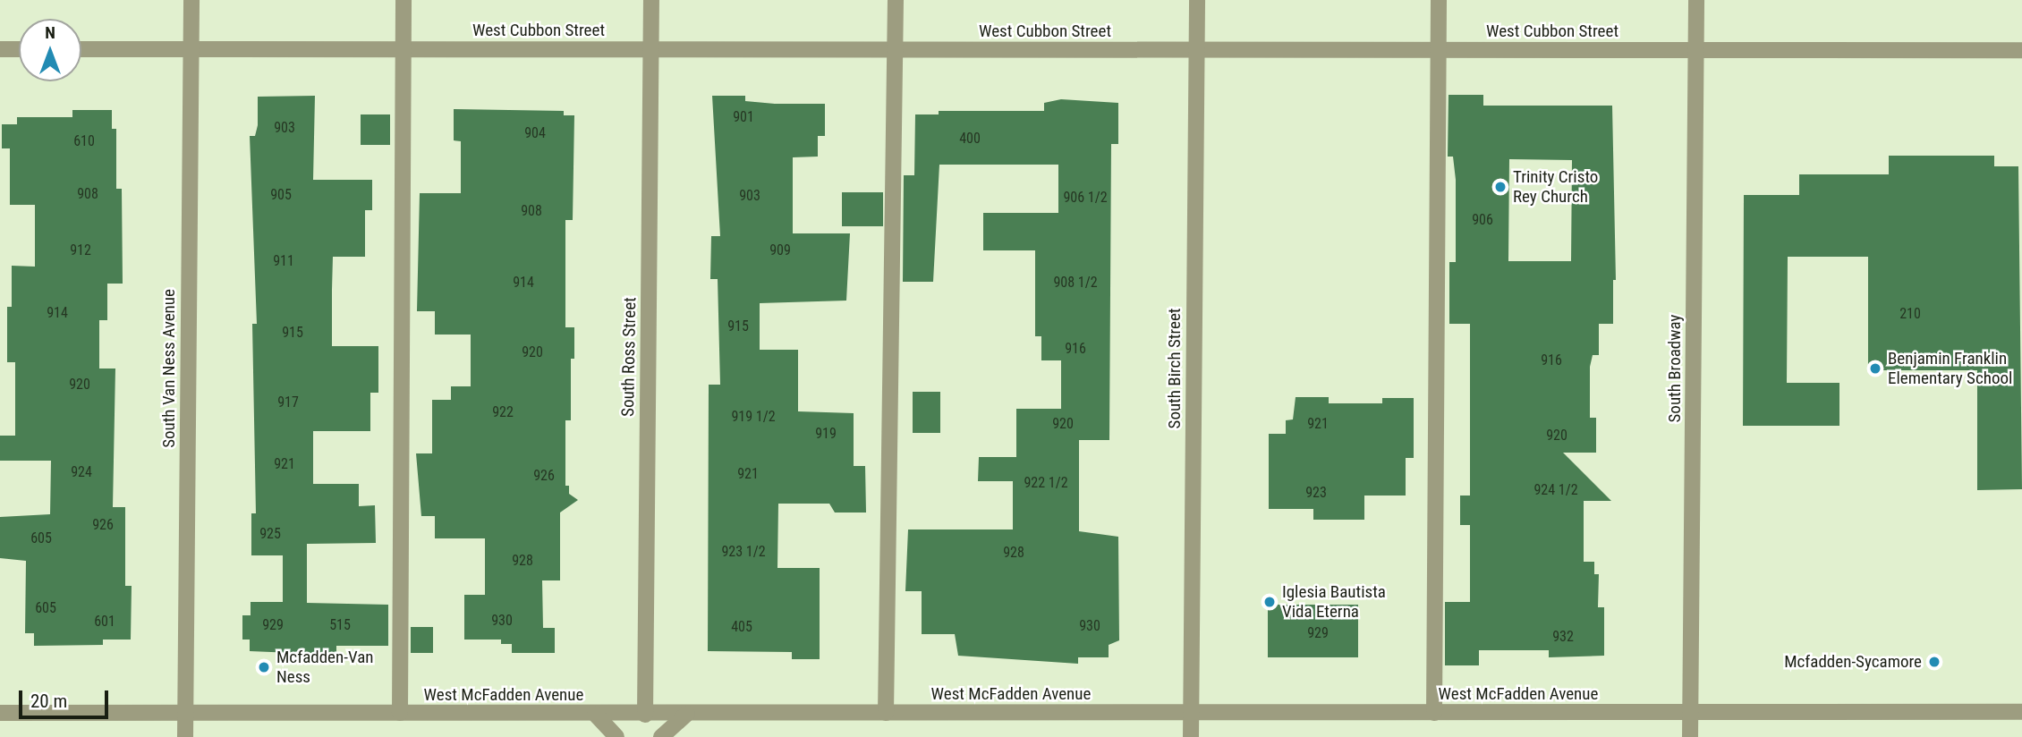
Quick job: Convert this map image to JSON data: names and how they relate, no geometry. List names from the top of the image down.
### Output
{
  "streets": {
    "street": [
      "West Cubbon Street",
      "South Ross Street",
      "South Van Ness Avenue",
      "South Birch Street",
      "South Broadway",
      "West McFadden Avenue"
    ]
  },
  "crossings": [
    ["West Cubbon Street", "South Ross Street"],
    ["West Cubbon Street", "South Van Ness Avenue"],
    ["West Cubbon Street", "South Birch Street"],
    ["West Cubbon Street", "South Broadway"],
    ["South Ross Street", "West McFadden Avenue"],
    ["South Van Ness Avenue", "West McFadden Avenue"],
    ["South Birch Street", "West McFadden Avenue"],
    ["South Broadway", "West McFadden Avenue"]
  ],
  "places": [
    "Trinity Cristo Rey Church",
    "Benjamin Franklin Elementary School",
    "Iglesia Bautista Vida Eterna",
    "Mcfadden-Sycamore",
    "Mcfadden-Van Ness"
  ],
  "house_numbers": [
    "901",
    "903",
    "904",
    "400",
    "610",
    "908",
    "905",
    "903",
    "906 1/2",
    "908",
    "906",
    "912",
    "909",
    "911",
    "914",
    "908 1/2",
    "914",
    "210",
    "915",
    "915",
    "916",
    "920",
    "916",
    "920",
    "917",
    "922",
    "919 1/2",
    "920",
    "921",
    "919",
    "920",
    "921",
    "924",
    "921",
    "926",
    "922 1/2",
    "924 1/2",
    "923",
    "926",
    "925",
    "605",
    "923 1/2",
    "928",
    "928",
    "605",
    "930",
    "601",
    "929",
    "515",
    "930",
    "405",
    "929",
    "932"
  ],
  "scale_bar": "20 m",
  "north": "top"
}
